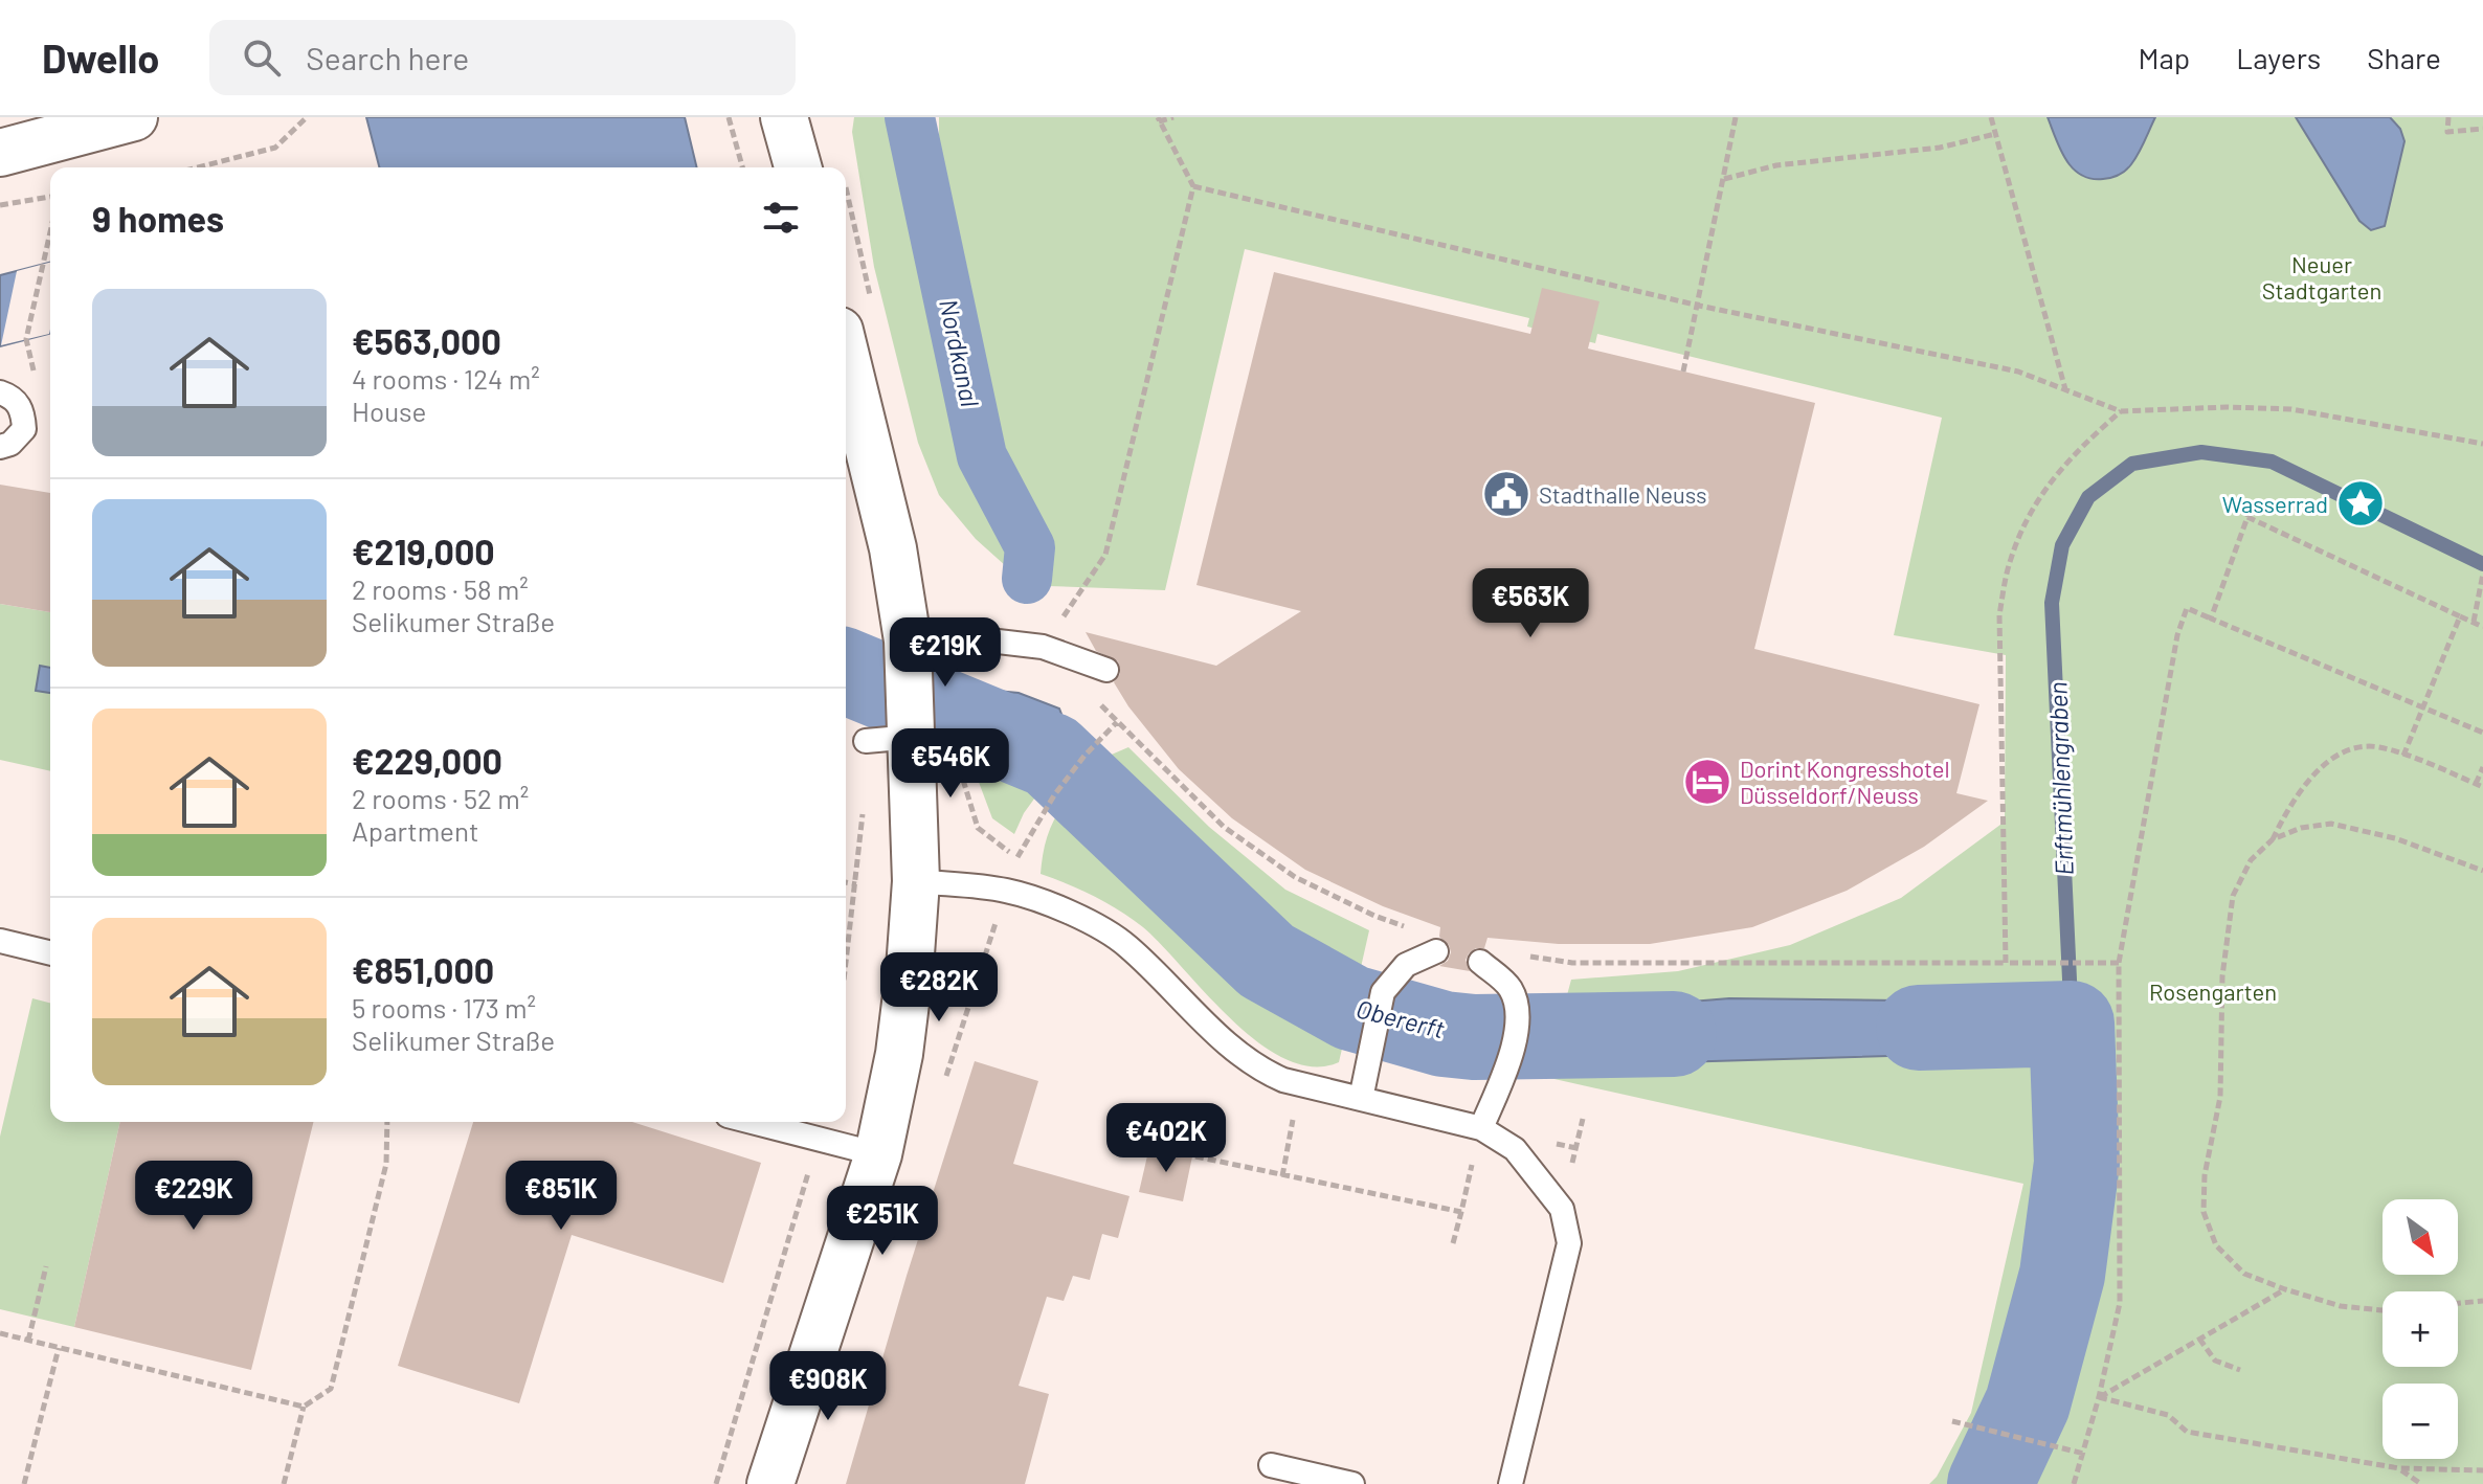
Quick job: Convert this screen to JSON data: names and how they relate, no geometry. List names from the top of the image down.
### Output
{
  "water": ["Nordkanal", "Erftmühlengraben", "Obererft"],
  "parks": ["Neuer Stadtgarten", "Rosengarten"],
  "places": {
    "public building": ["Stadthalle Neuss"],
    "place": ["Wasserrad"],
    "hotel": ["Dorint Kongresshotel Düsseldorf/Neuss"]
  },
  "north": "bottom right",
  "page": {
    "header": "Dwello",
    "search": "Search here",
    "nav": ["Map", "Layers", "Share"],
    "heading": "9 homes",
    "list": [
      {
        "name": "€563,000",
        "note": "4 rooms · 124 m² · House"
      },
      {
        "name": "€219,000",
        "note": "2 rooms · 58 m² · Selikumer Straße"
      },
      {
        "name": "€229,000",
        "note": "2 rooms · 52 m² · Apartment"
      },
      {
        "name": "€851,000",
        "note": "5 rooms · 173 m² · Selikumer Straße"
      }
    ],
    "price": [
      "€563K",
      "€219K",
      "€546K",
      "€282K",
      "€402K",
      "€229K",
      "€851K",
      "€251K",
      "€908K"
    ],
    "map_buttons": ["+", "−"]
  }
}
